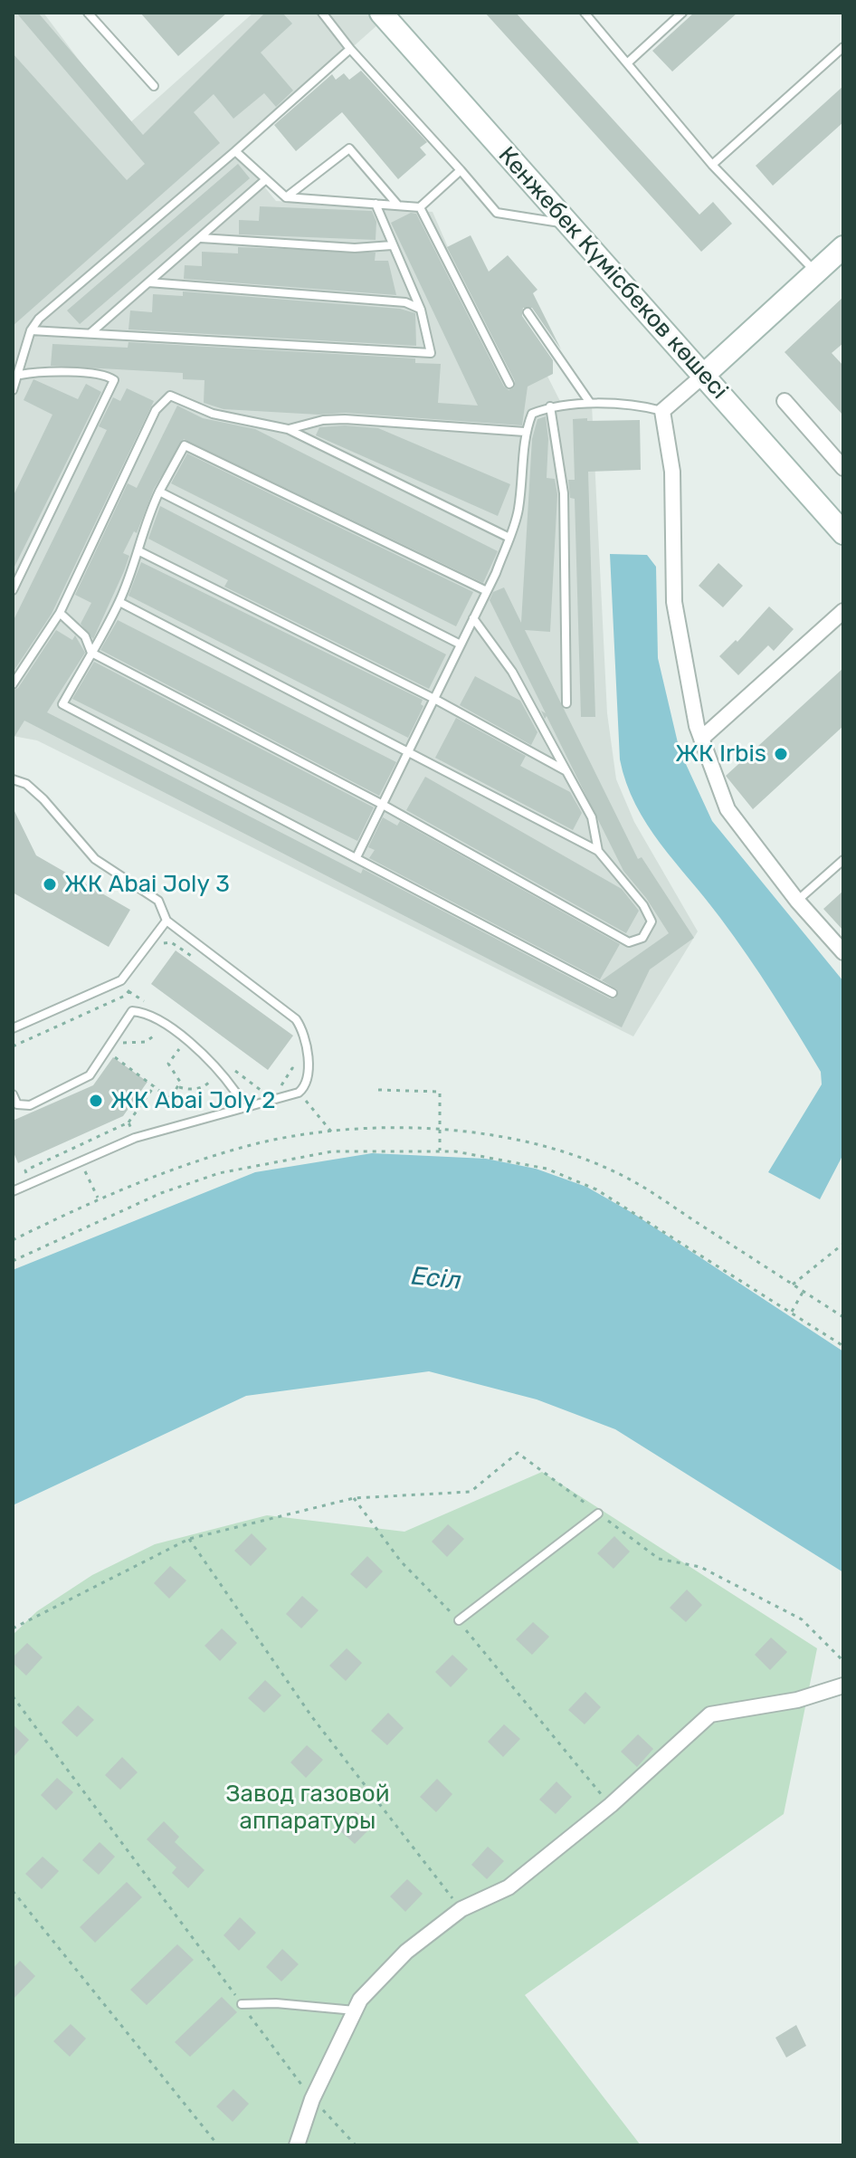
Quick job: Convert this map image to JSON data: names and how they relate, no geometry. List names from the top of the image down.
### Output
{
  "streets": {
    "street": ["Кенжебек Күмісбеков көшесі"]
  },
  "water": ["Есіл"],
  "parks": ["Завод газовой аппаратуры"],
  "places": ["ЖК Irbis", "ЖК Abai Joly 3", "ЖК Abai Joly 2"]
}
